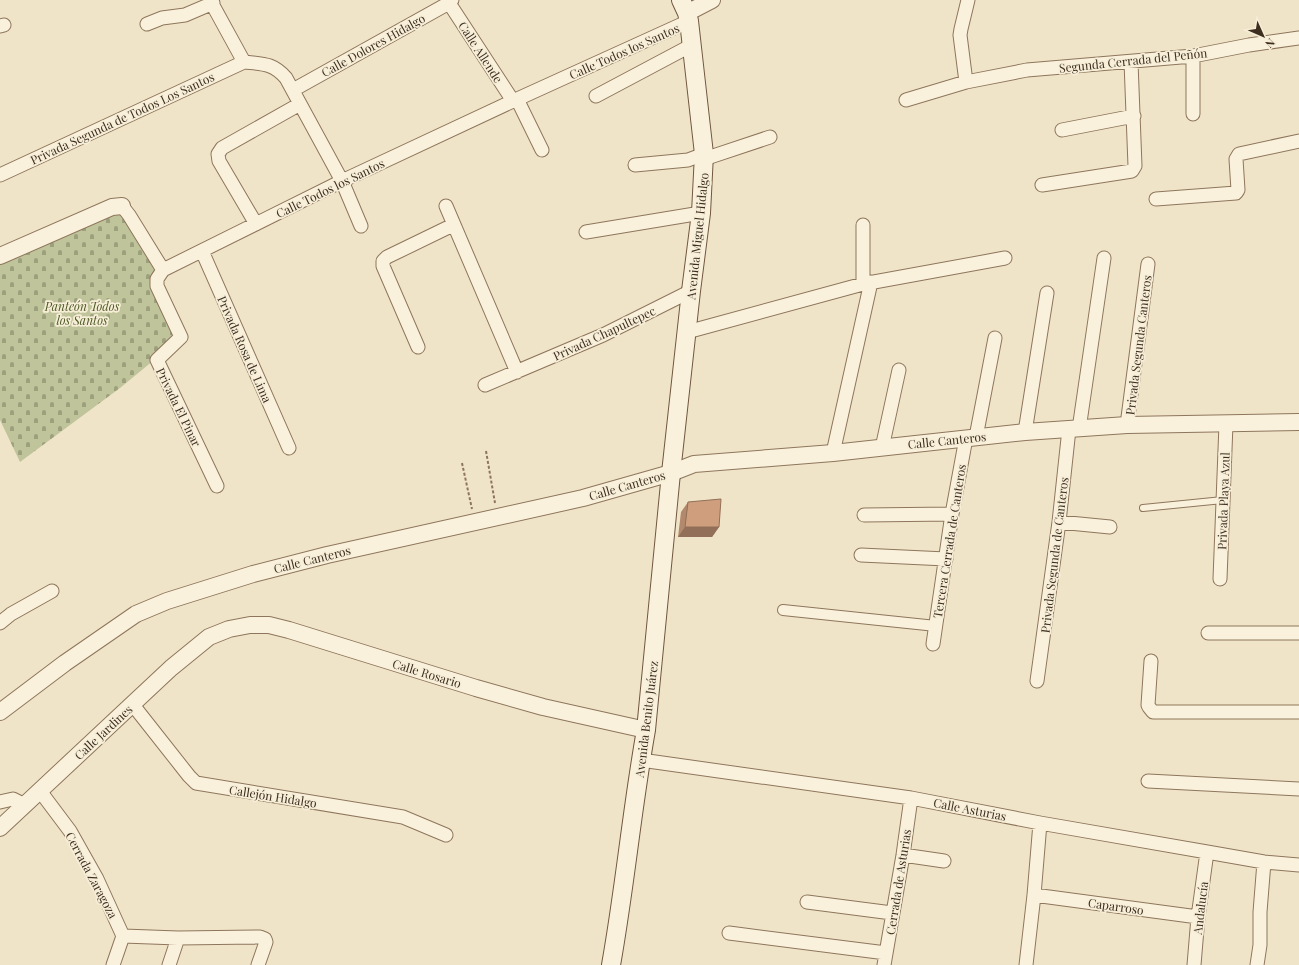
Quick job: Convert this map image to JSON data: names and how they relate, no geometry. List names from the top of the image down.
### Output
{
  "streets": {
    "main road": ["Avenida Miguel Hidalgo", "Avenida Benito Juárez"],
    "street": [
      "Calle Dolores Hidalgo",
      "Calle Todos los Santos",
      "Calle Allende",
      "Segunda Cerrada del Peñón",
      "Privada Segunda de Todos Los Santos",
      "Privada Chapultepec",
      "Privada Segunda Canteros",
      "Privada Rosa de Lima",
      "Privada El Pinar",
      "Calle Canteros",
      "Privada Playa Azul",
      "Tercera Cerrada de Canteros",
      "Privada Segunda de Canteros",
      "Calle Rosario",
      "Calle Jardines",
      "Callejón Hidalgo",
      "Calle Asturias",
      "Cerrada Zaragoza",
      "Cerrada de Asturias",
      "Caparroso",
      "Andalucía"
    ]
  },
  "crossings": [
    ["Calle Dolores Hidalgo", "Calle Allende"],
    ["Calle Todos los Santos", "Calle Allende"],
    ["Calle Todos los Santos", "Avenida Miguel Hidalgo"],
    ["Calle Todos los Santos", "Privada Rosa de Lima"],
    ["Calle Todos los Santos", "Privada El Pinar"],
    ["Avenida Miguel Hidalgo", "Privada Chapultepec"],
    ["Avenida Miguel Hidalgo", "Calle Canteros"],
    ["Avenida Miguel Hidalgo", "Avenida Benito Juárez"],
    ["Privada Segunda Canteros", "Calle Canteros"],
    ["Calle Canteros", "Privada Playa Azul"],
    ["Calle Canteros", "Tercera Cerrada de Canteros"],
    ["Calle Canteros", "Privada Segunda de Canteros"],
    ["Calle Canteros", "Avenida Benito Juárez"],
    ["Calle Rosario", "Avenida Benito Juárez"],
    ["Calle Rosario", "Calle Jardines"],
    ["Avenida Benito Juárez", "Calle Asturias"],
    ["Calle Jardines", "Callejón Hidalgo"],
    ["Calle Jardines", "Cerrada Zaragoza"],
    ["Calle Asturias", "Cerrada de Asturias"],
    ["Calle Asturias", "Andalucía"],
    ["Caparroso", "Andalucía"]
  ],
  "parks": ["Panteón Todos los Santos"],
  "north": "bottom right"
}
